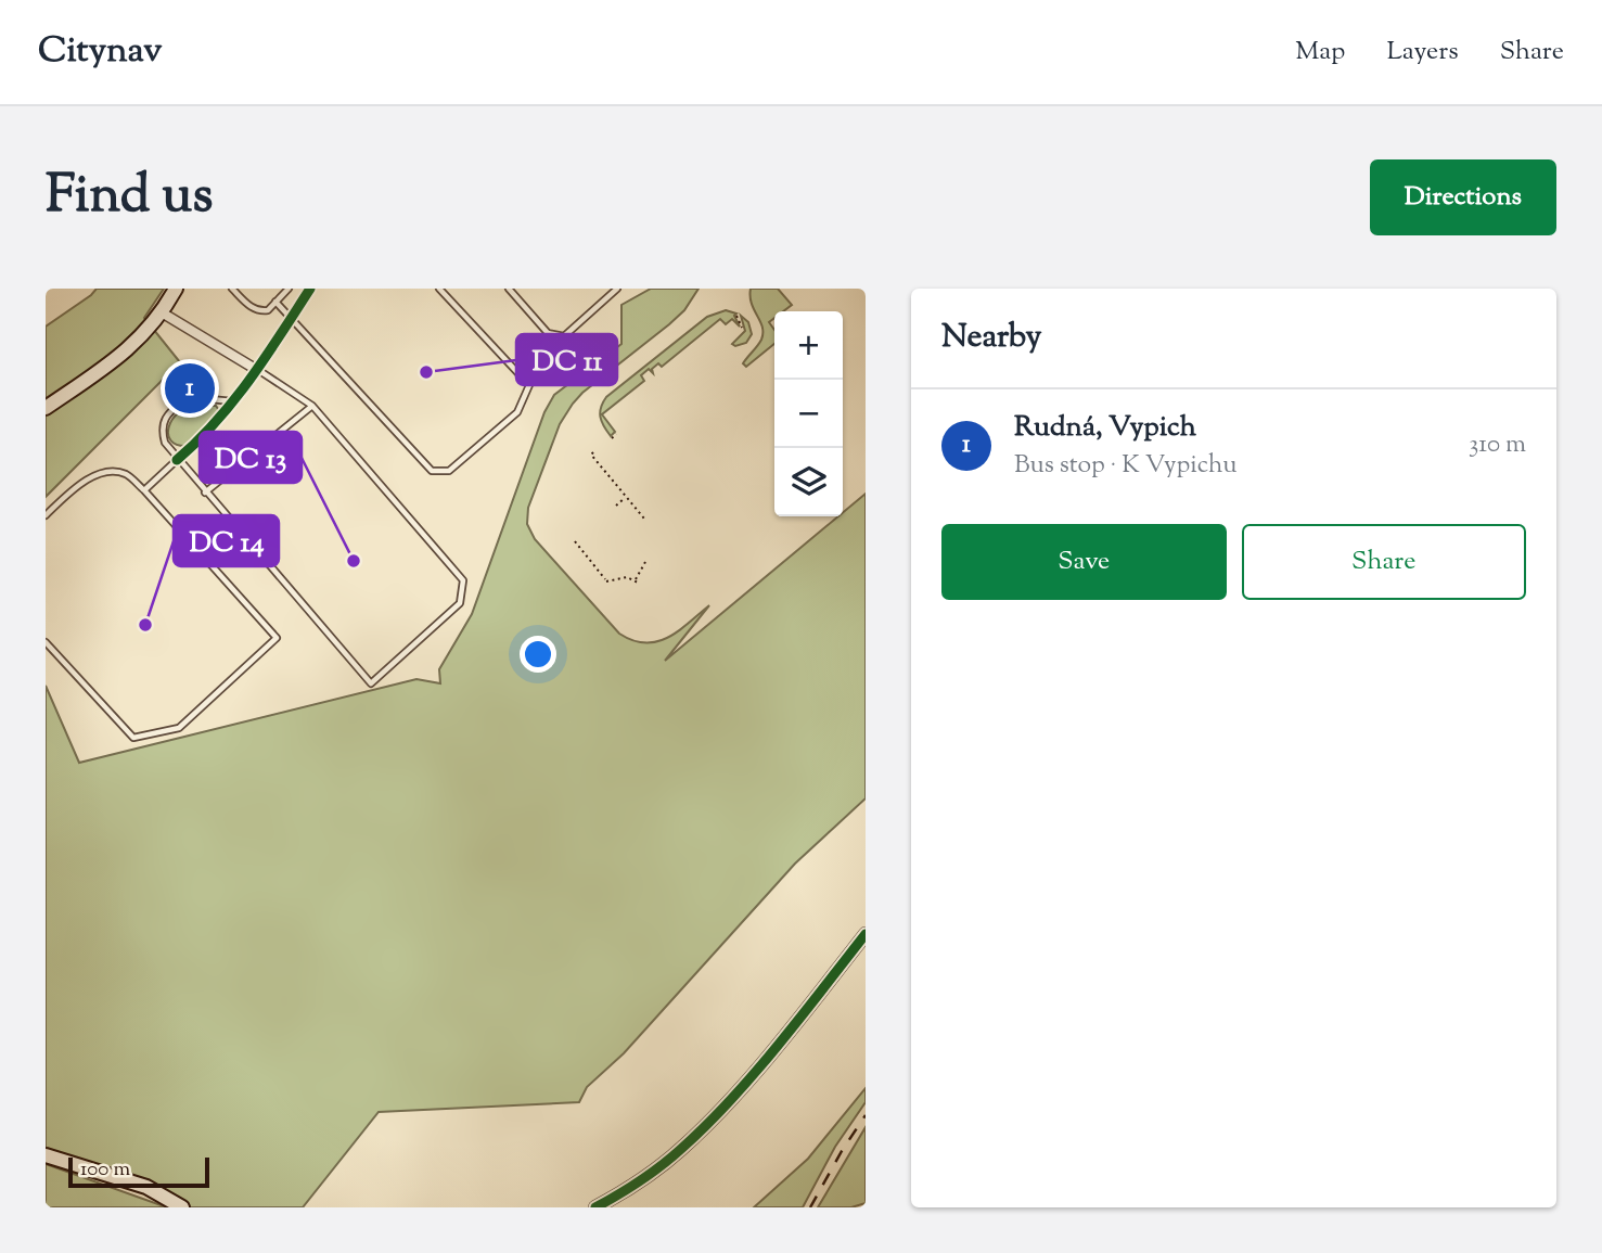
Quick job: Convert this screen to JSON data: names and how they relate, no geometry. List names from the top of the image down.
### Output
{
  "places": ["DC 11", "DC 13", "DC 14"],
  "scale_bar": "100 m",
  "page": {
    "header": "Citynav",
    "nav": ["Map", "Layers", "Share"],
    "title": "Find us",
    "buttons": [
      "Directions",
      ["Save", "Share"]
    ],
    "heading": "Nearby",
    "map_buttons": ["+", "−"],
    "pins": "1",
    "list": [
      {
        "mark": "1",
        "name": "Rudná, Vypich",
        "note": "Bus stop · K Vypichu",
        "value": "310 m"
      }
    ],
    "scale": "100 m"
  }
}
